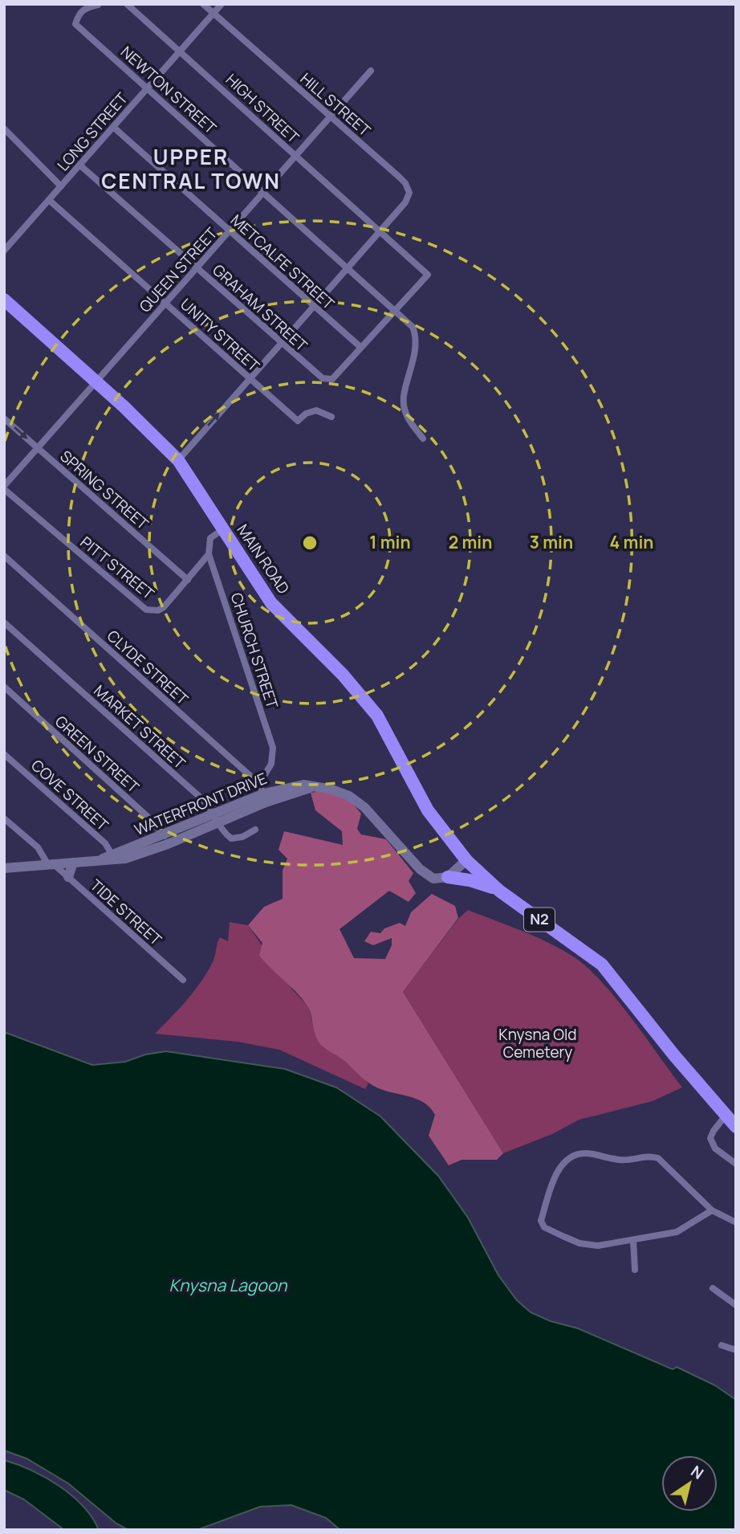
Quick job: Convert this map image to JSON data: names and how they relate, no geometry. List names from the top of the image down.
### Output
{
  "streets": {
    "highway": ["MAIN ROAD", "N2"],
    "street": [
      "NEWTON STREET",
      "HILL STREET",
      "HIGH STREET",
      "LONG STREET",
      "METCALFE STREET",
      "QUEEN STREET",
      "GRAHAM STREET",
      "UNITY STREET",
      "SPRING STREET",
      "PITT STREET",
      "CHURCH STREET",
      "CLYDE STREET",
      "MARKET STREET",
      "GREEN STREET",
      "COVE STREET",
      "WATERFRONT DRIVE",
      "TIDE STREET"
    ]
  },
  "crossings": [
    ["NEWTON STREET", "HIGH STREET"],
    ["NEWTON STREET", "LONG STREET"],
    ["NEWTON STREET", "QUEEN STREET"],
    ["HILL STREET", "HIGH STREET"],
    ["HILL STREET", "LONG STREET"],
    ["HILL STREET", "QUEEN STREET"],
    ["HIGH STREET", "LONG STREET"],
    ["HIGH STREET", "QUEEN STREET"],
    ["LONG STREET", "METCALFE STREET"],
    ["LONG STREET", "GRAHAM STREET"],
    ["LONG STREET", "UNITY STREET"],
    ["METCALFE STREET", "QUEEN STREET"],
    ["METCALFE STREET", "GRAHAM STREET"],
    ["QUEEN STREET", "GRAHAM STREET"],
    ["QUEEN STREET", "UNITY STREET"],
    ["QUEEN STREET", "SPRING STREET"],
    ["QUEEN STREET", "MAIN ROAD"],
    ["QUEEN STREET", "PITT STREET"],
    ["SPRING STREET", "PITT STREET"],
    ["MAIN ROAD", "N2"],
    ["PITT STREET", "CHURCH STREET"],
    ["CHURCH STREET", "CLYDE STREET"],
    ["CHURCH STREET", "WATERFRONT DRIVE"],
    ["CLYDE STREET", "WATERFRONT DRIVE"],
    ["MARKET STREET", "WATERFRONT DRIVE"],
    ["GREEN STREET", "WATERFRONT DRIVE"],
    ["COVE STREET", "WATERFRONT DRIVE"],
    ["WATERFRONT DRIVE", "TIDE STREET"]
  ],
  "districts": ["UPPER CENTRAL TOWN"],
  "water": ["Knysna Lagoon"],
  "parks": ["Knysna Old Cemetery"],
  "north": "top right",
  "rings": [
    "1 min",
    "2 min",
    "3 min",
    "4 min"
  ]
}
